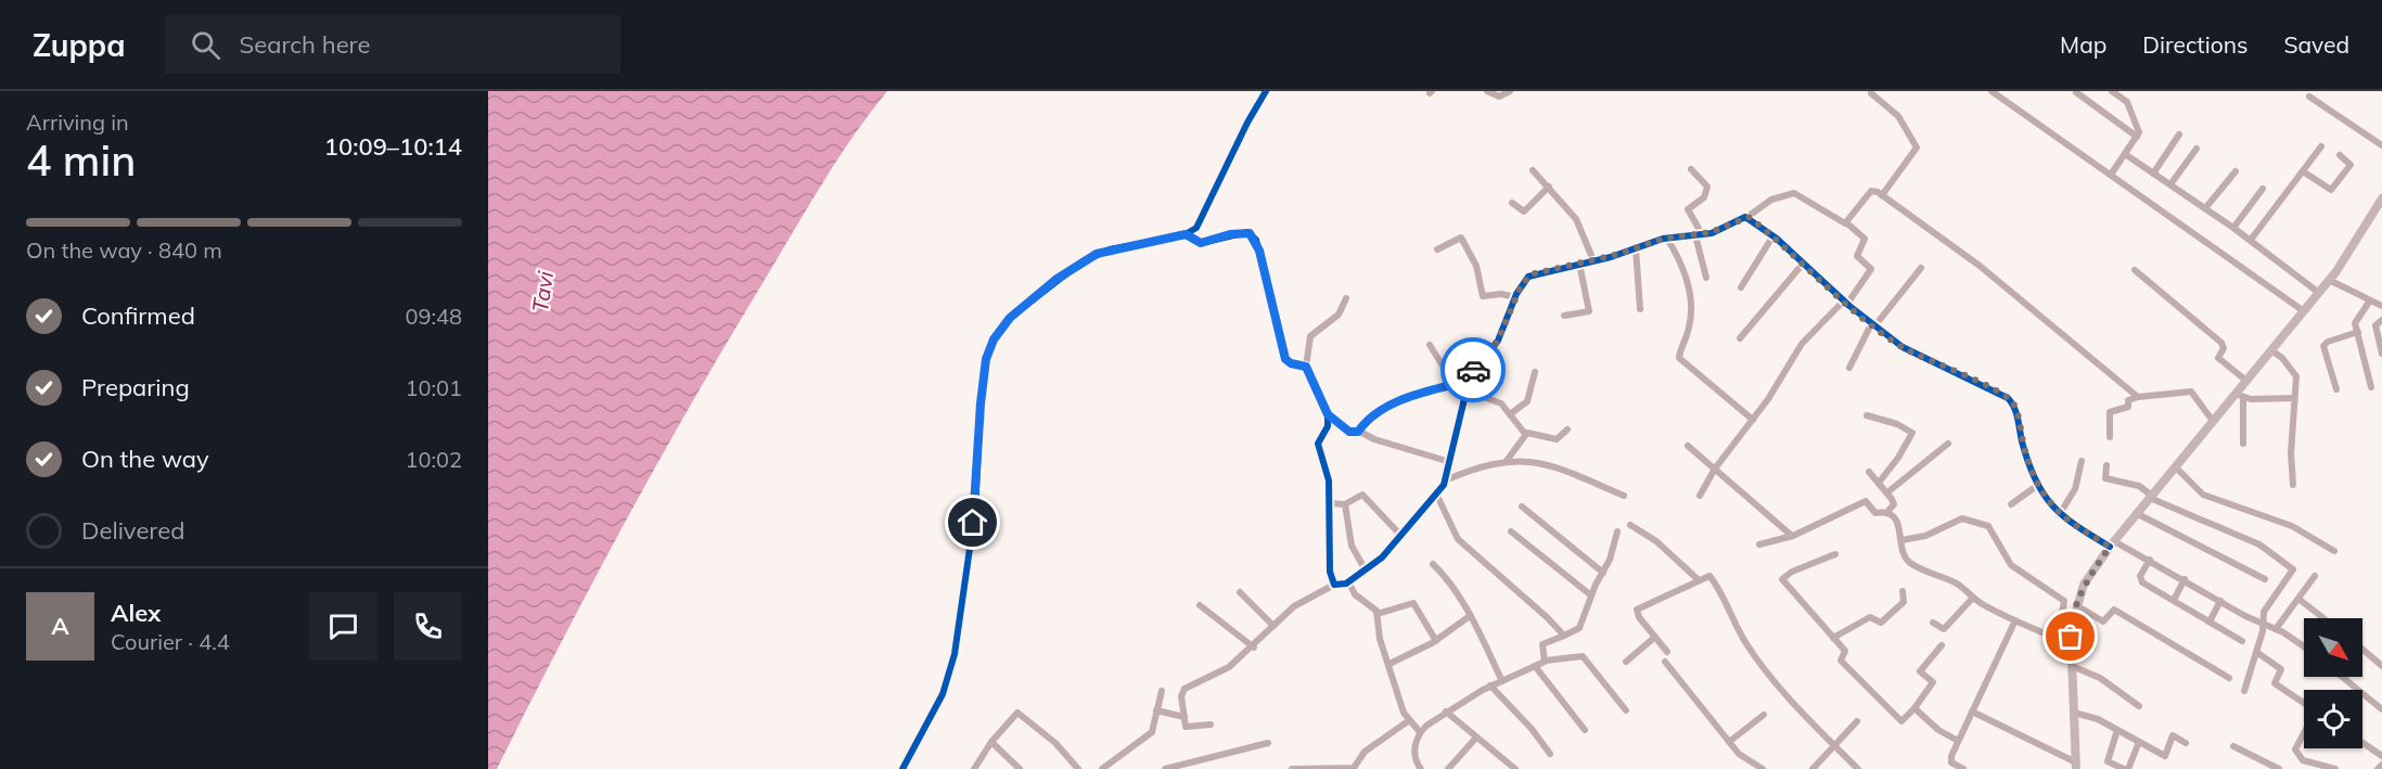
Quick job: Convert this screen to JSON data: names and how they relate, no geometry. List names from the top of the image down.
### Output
{
  "water": ["Tavi"],
  "north": "bottom right",
  "page": {
    "header": "Zuppa",
    "search": "Search here",
    "nav": ["Map", "Directions", "Saved"],
    "heading": ["4 min", "Arriving in", "10:09–10:14"],
    "panel": ["Alex", "Courier · 4.4"],
    "bar": "On the way · 840 m",
    "list": [
      ["Confirmed", "09:48"],
      ["Preparing", "10:01"],
      ["On the way", "10:02"],
      "Delivered"
    ],
    "round": "A"
  }
}
